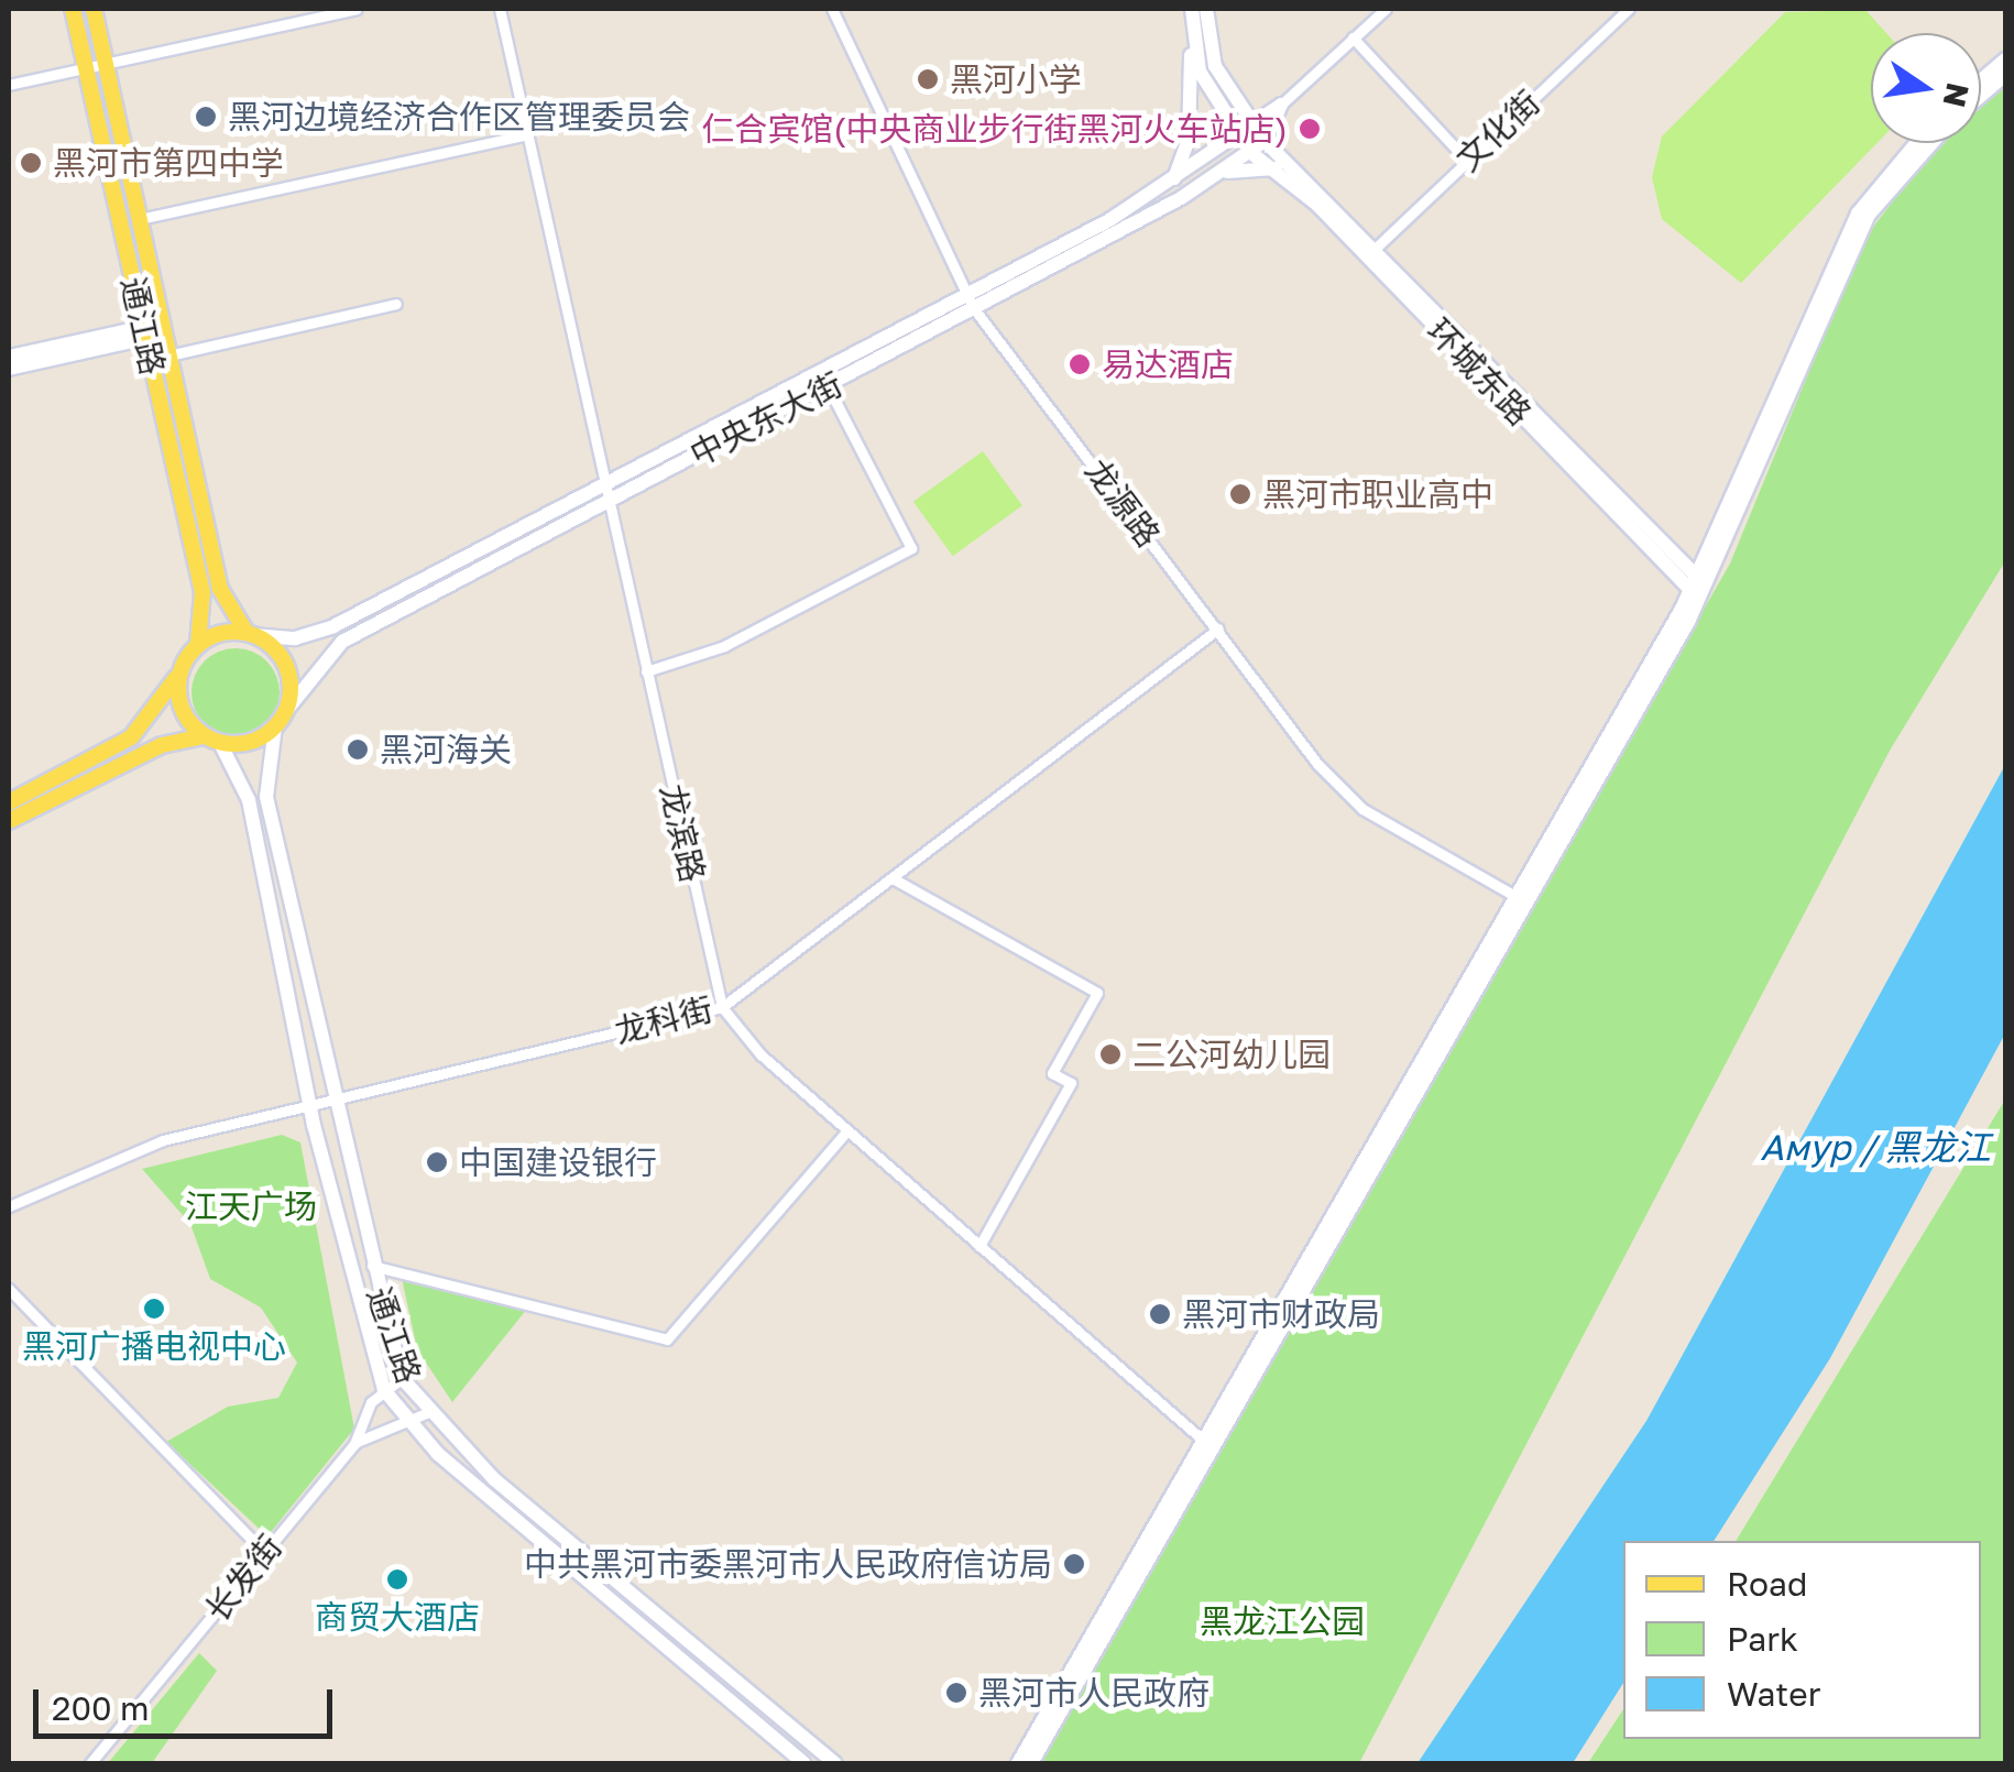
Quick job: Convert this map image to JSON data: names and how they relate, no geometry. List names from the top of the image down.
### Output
{
  "streets": {
    "main road": ["通江路", "环城东路", "中央东大街"],
    "street": [
      "文化街",
      "龙源路",
      "龙滨路",
      "龙科街",
      "长发街"
    ]
  },
  "crossings": [
    ["文化街", "环城东路"],
    ["通江路", "中央东大街"],
    ["通江路", "龙科街"],
    ["通江路", "长发街"],
    ["环城东路", "中央东大街"],
    ["中央东大街", "龙源路"],
    ["中央东大街", "龙滨路"],
    ["龙源路", "龙科街"],
    ["龙滨路", "龙科街"]
  ],
  "water": ["Амур / 黑龙江"],
  "parks": ["江天广场", "黑龙江公园"],
  "places": [
    "黑河小学",
    "黑河边境经济合作区管理委员会",
    "仁合宾馆(中央商业步行街黑河火车站店)",
    "黑河市第四中学",
    "易达酒店",
    "黑河市职业高中",
    "黑河海关",
    "二公河幼儿园",
    "中国建设银行",
    "黑河广播电视中心",
    "黑河市财政局",
    "中共黑河市委黑河市人民政府信访局",
    "商贸大酒店",
    "黑河市人民政府"
  ],
  "legend": ["Road", "Park", "Water"],
  "scale_bar": "200 m",
  "north": "right"
}
